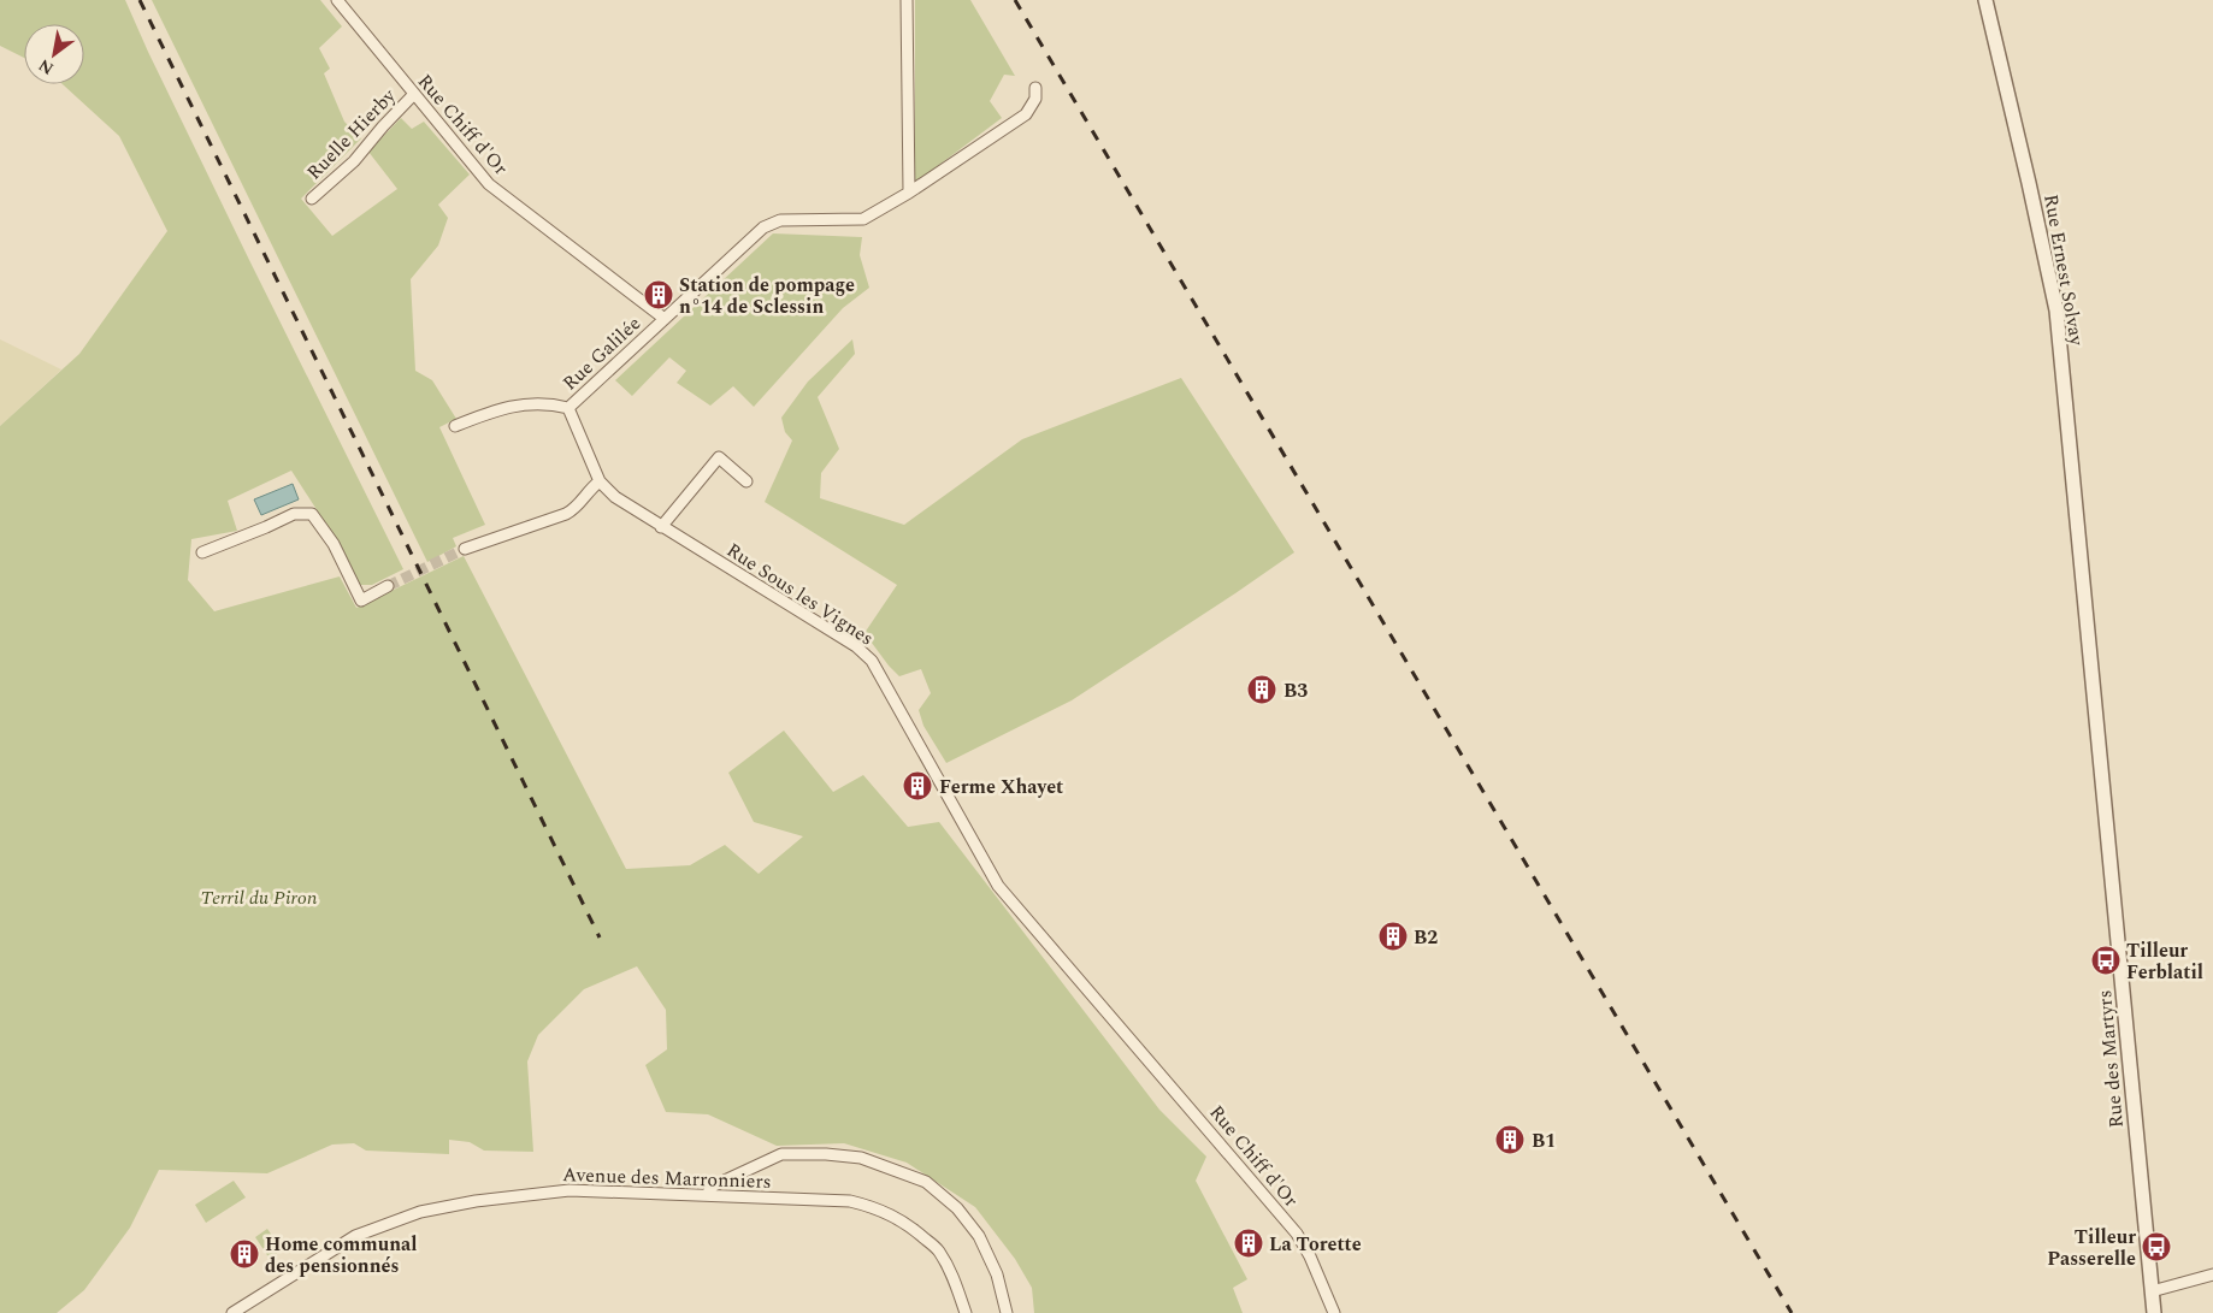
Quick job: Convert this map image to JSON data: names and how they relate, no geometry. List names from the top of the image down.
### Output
{
  "streets": {
    "street": [
      "Rue Chiff d'Or",
      "Ruelle Hierby",
      "Rue Ernest Solvay",
      "Rue Galilée",
      "Rue Sous les Vignes",
      "Rue des Martyrs",
      "Avenue des Marronniers"
    ]
  },
  "crossings": [
    ["Rue Chiff d'Or", "Ruelle Hierby"],
    ["Rue Chiff d'Or", "Rue Galilée"],
    ["Rue Chiff d'Or", "Rue Sous les Vignes"],
    ["Rue Ernest Solvay", "Rue des Martyrs"],
    ["Rue Galilée", "Rue Sous les Vignes"]
  ],
  "parks": ["Terril du Piron"],
  "places": {
    "building": [
      "Station de pompage n°14 de Sclessin",
      "B3",
      "Ferme Xhayet",
      "B2",
      "B1",
      "La Torette",
      "Home communal des pensionnés"
    ],
    "bus stop": ["Tilleur Ferblatil", "Tilleur Passerelle"]
  },
  "north": "bottom left"
}
